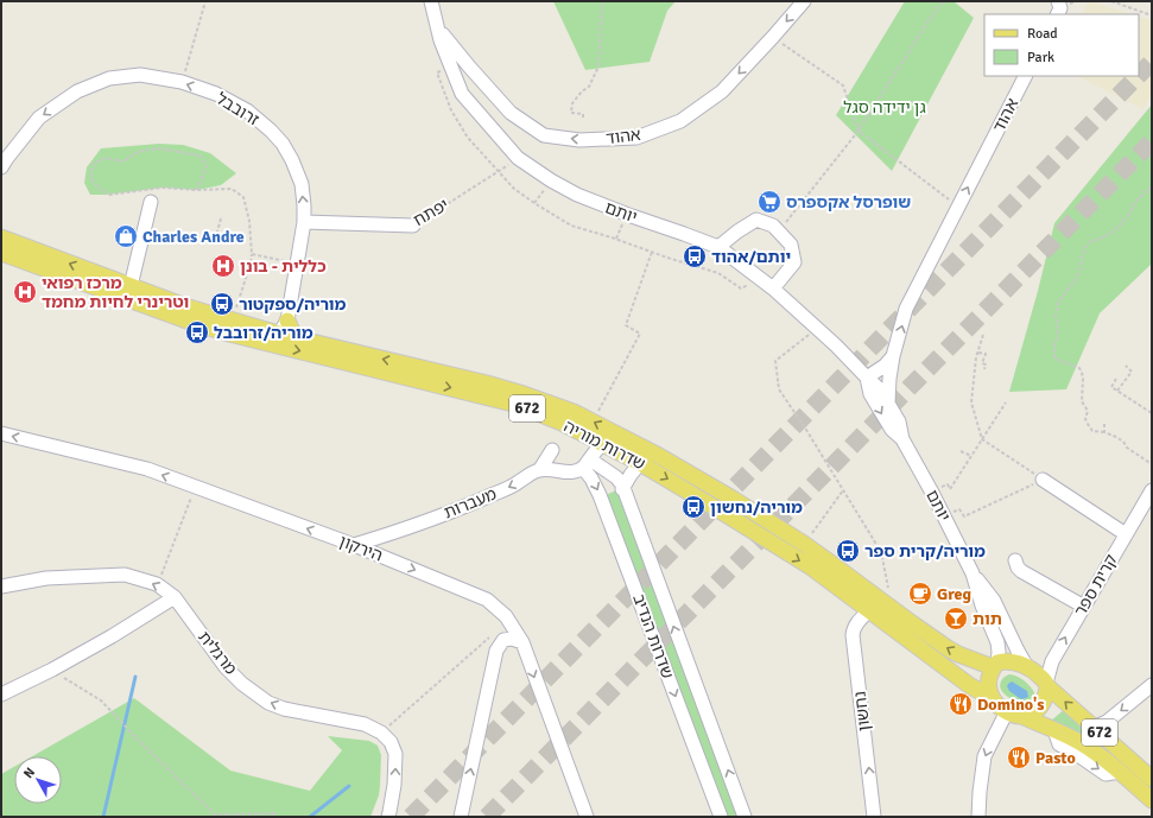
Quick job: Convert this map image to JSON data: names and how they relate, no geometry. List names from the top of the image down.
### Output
{
  "streets": {
    "main road": ["672", "שדרות מוריה"],
    "street": [
      "זרובבל",
      "אהוד",
      "יפתח",
      "יותם",
      "מעברות",
      "הירקון",
      "קרית ספר",
      "שדרות הנדיב",
      "מרגלית",
      "נחשון"
    ]
  },
  "crossings": [
    ["זרובבל", "יפתח"],
    ["זרובבל", "שדרות מוריה"],
    ["אהוד", "יותם"],
    ["יפתח", "יותם"],
    ["יותם", "672"],
    ["יותם", "שדרות מוריה"],
    ["יותם", "קרית ספר"],
    ["672", "שדרות מוריה"],
    ["672", "קרית ספר"],
    ["שדרות מוריה", "קרית ספר"],
    ["שדרות מוריה", "נחשון"],
    ["מעברות", "הירקון"]
  ],
  "one_way": [
    "מעברות",
    "קרית ספר",
    "מרגלית",
    "נחשון"
  ],
  "parks": ["גן ידידה סגל"],
  "places": {
    "supermarket": ["שופרסל אקספרס"],
    "shop": ["Charles Andre"],
    "bus stop": [
      "יותם/אהוד",
      "מוריה/ספקטור",
      "מוריה/זרובבל",
      "מוריה/נחשון",
      "מוריה/קרית ספר"
    ],
    "hospital": ["כללית - בונן", "מרכז רפואי וטרינרי לחיות מחמד"],
    "cafe": ["Greg"],
    "bar": ["תות"],
    "restaurant": ["Domino's", "Pasto"]
  },
  "legend": ["Road", "Park"],
  "north": "top left"
}
